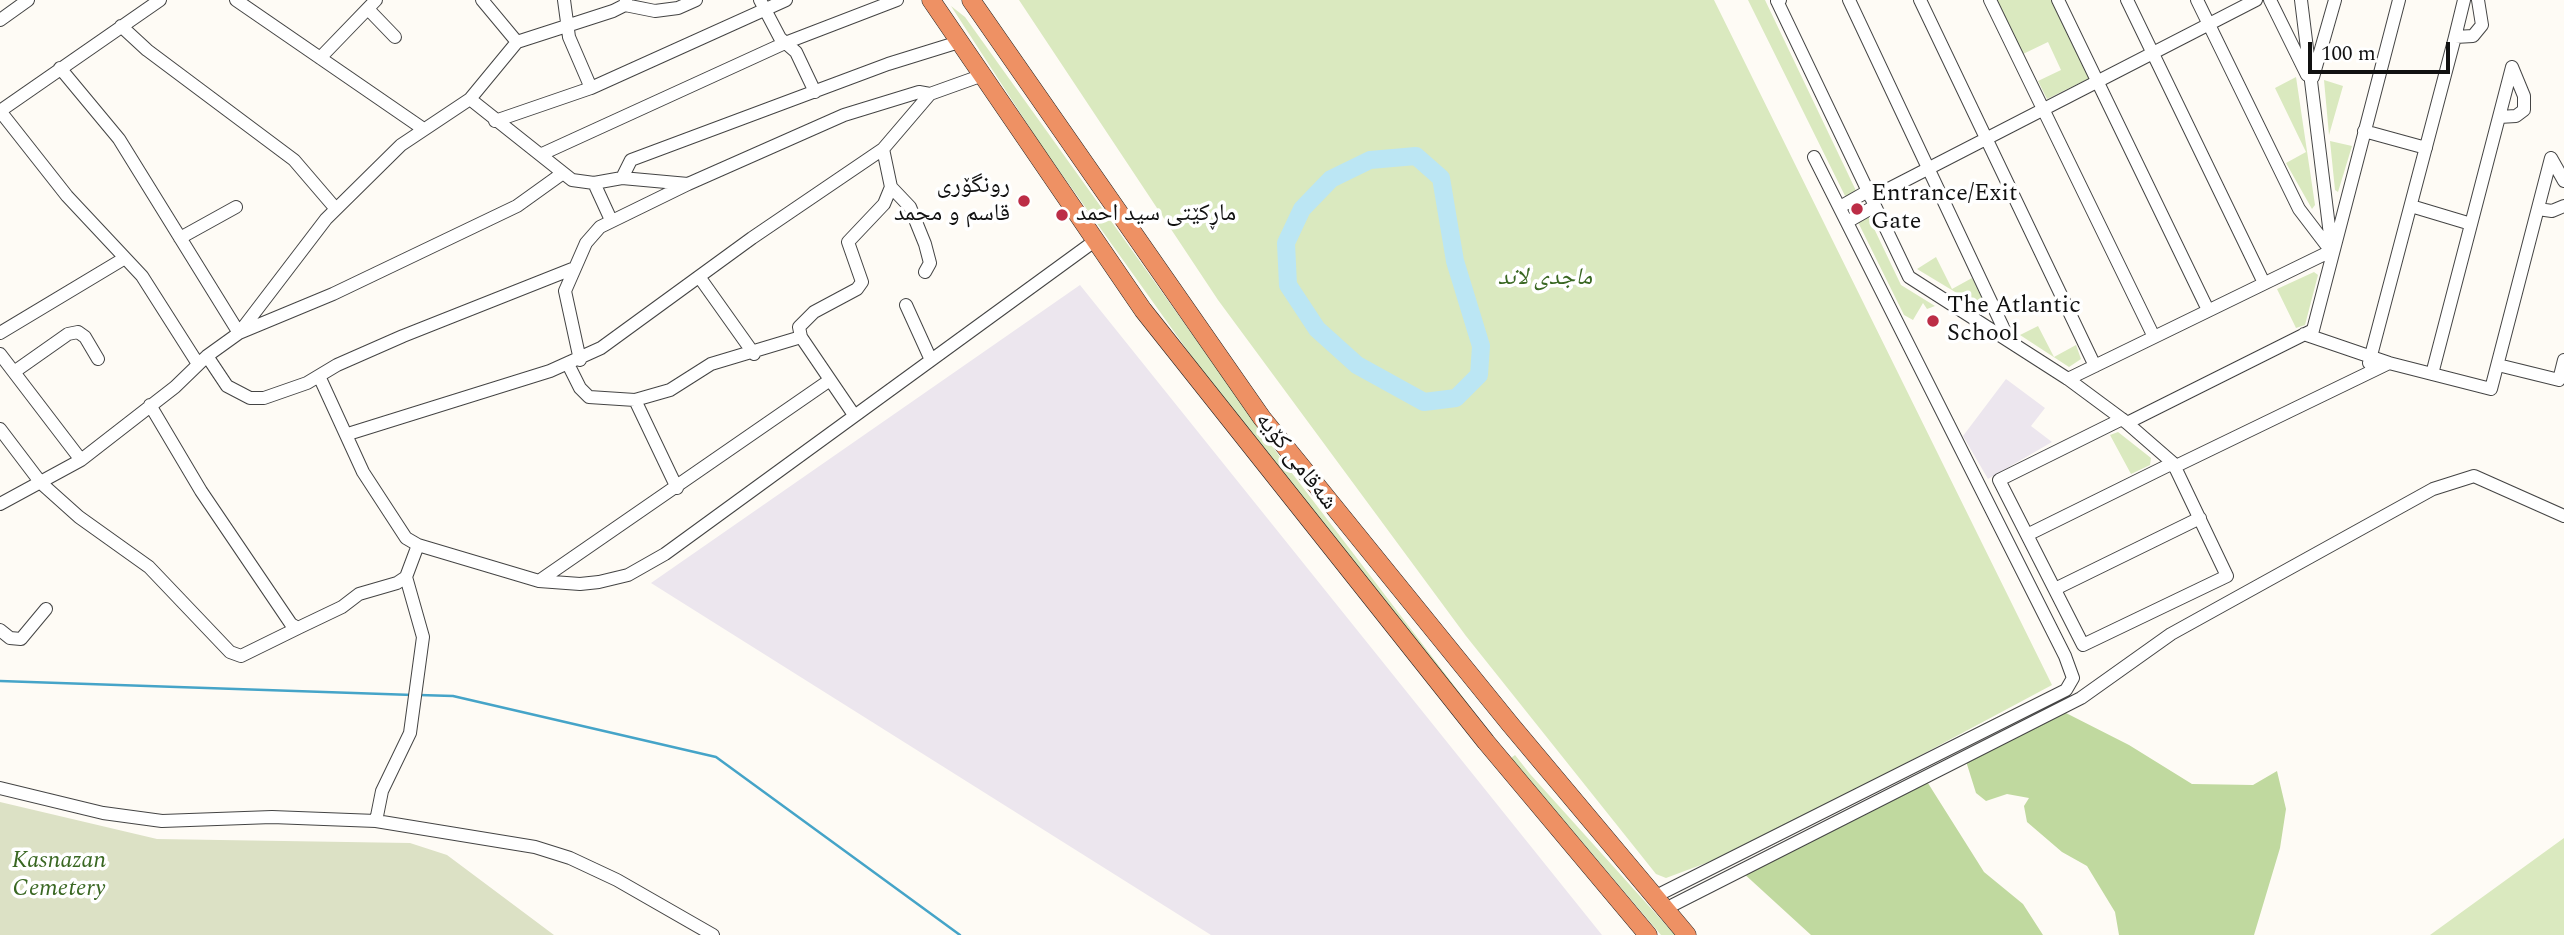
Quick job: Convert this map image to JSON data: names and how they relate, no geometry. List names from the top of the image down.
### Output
{
  "streets": {
    "highway": ["شەقامی کۆیە"]
  },
  "parks": ["ماجدی لاند", "Kasnazan Cemetery"],
  "places": [
    "رونگۆری قاسم و محمد",
    "Entrance/Exit Gate",
    "ماڕکێتی سید احمد",
    "The Atlantic School"
  ],
  "scale_bar": "100 m"
}
